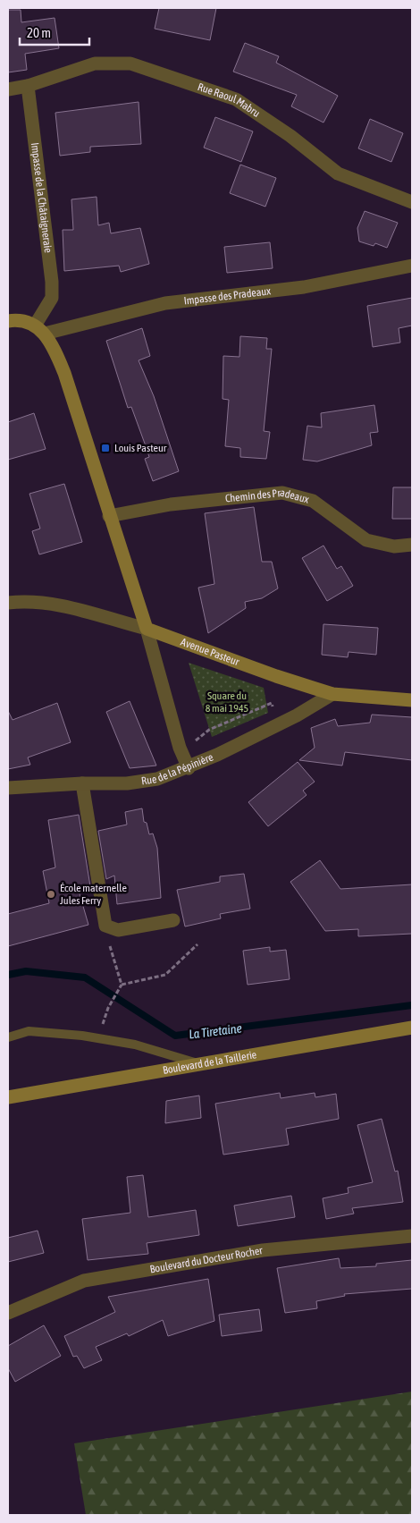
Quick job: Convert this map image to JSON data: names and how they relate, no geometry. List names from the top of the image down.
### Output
{
  "streets": {
    "main road": ["Avenue Pasteur", "Boulevard de la Taillerie"],
    "street": [
      "Rue Raoul Mabru",
      "Impasse de la Châtaigneraie",
      "Impasse des Pradeaux",
      "Chemin des Pradeaux",
      "Rue de la Pépinière",
      "Boulevard du Docteur Rocher"
    ]
  },
  "crossings": [
    ["Rue Raoul Mabru", "Impasse de la Châtaigneraie"],
    ["Impasse de la Châtaigneraie", "Impasse des Pradeaux"],
    ["Avenue Pasteur", "Rue de la Pépinière"]
  ],
  "water": ["La Tiretaine"],
  "parks": ["Square du 8 mai 1945"],
  "places": {
    "transit": ["Louis Pasteur"],
    "other": ["École maternelle Jules Ferry"]
  },
  "scale_bar": "20 m"
}
